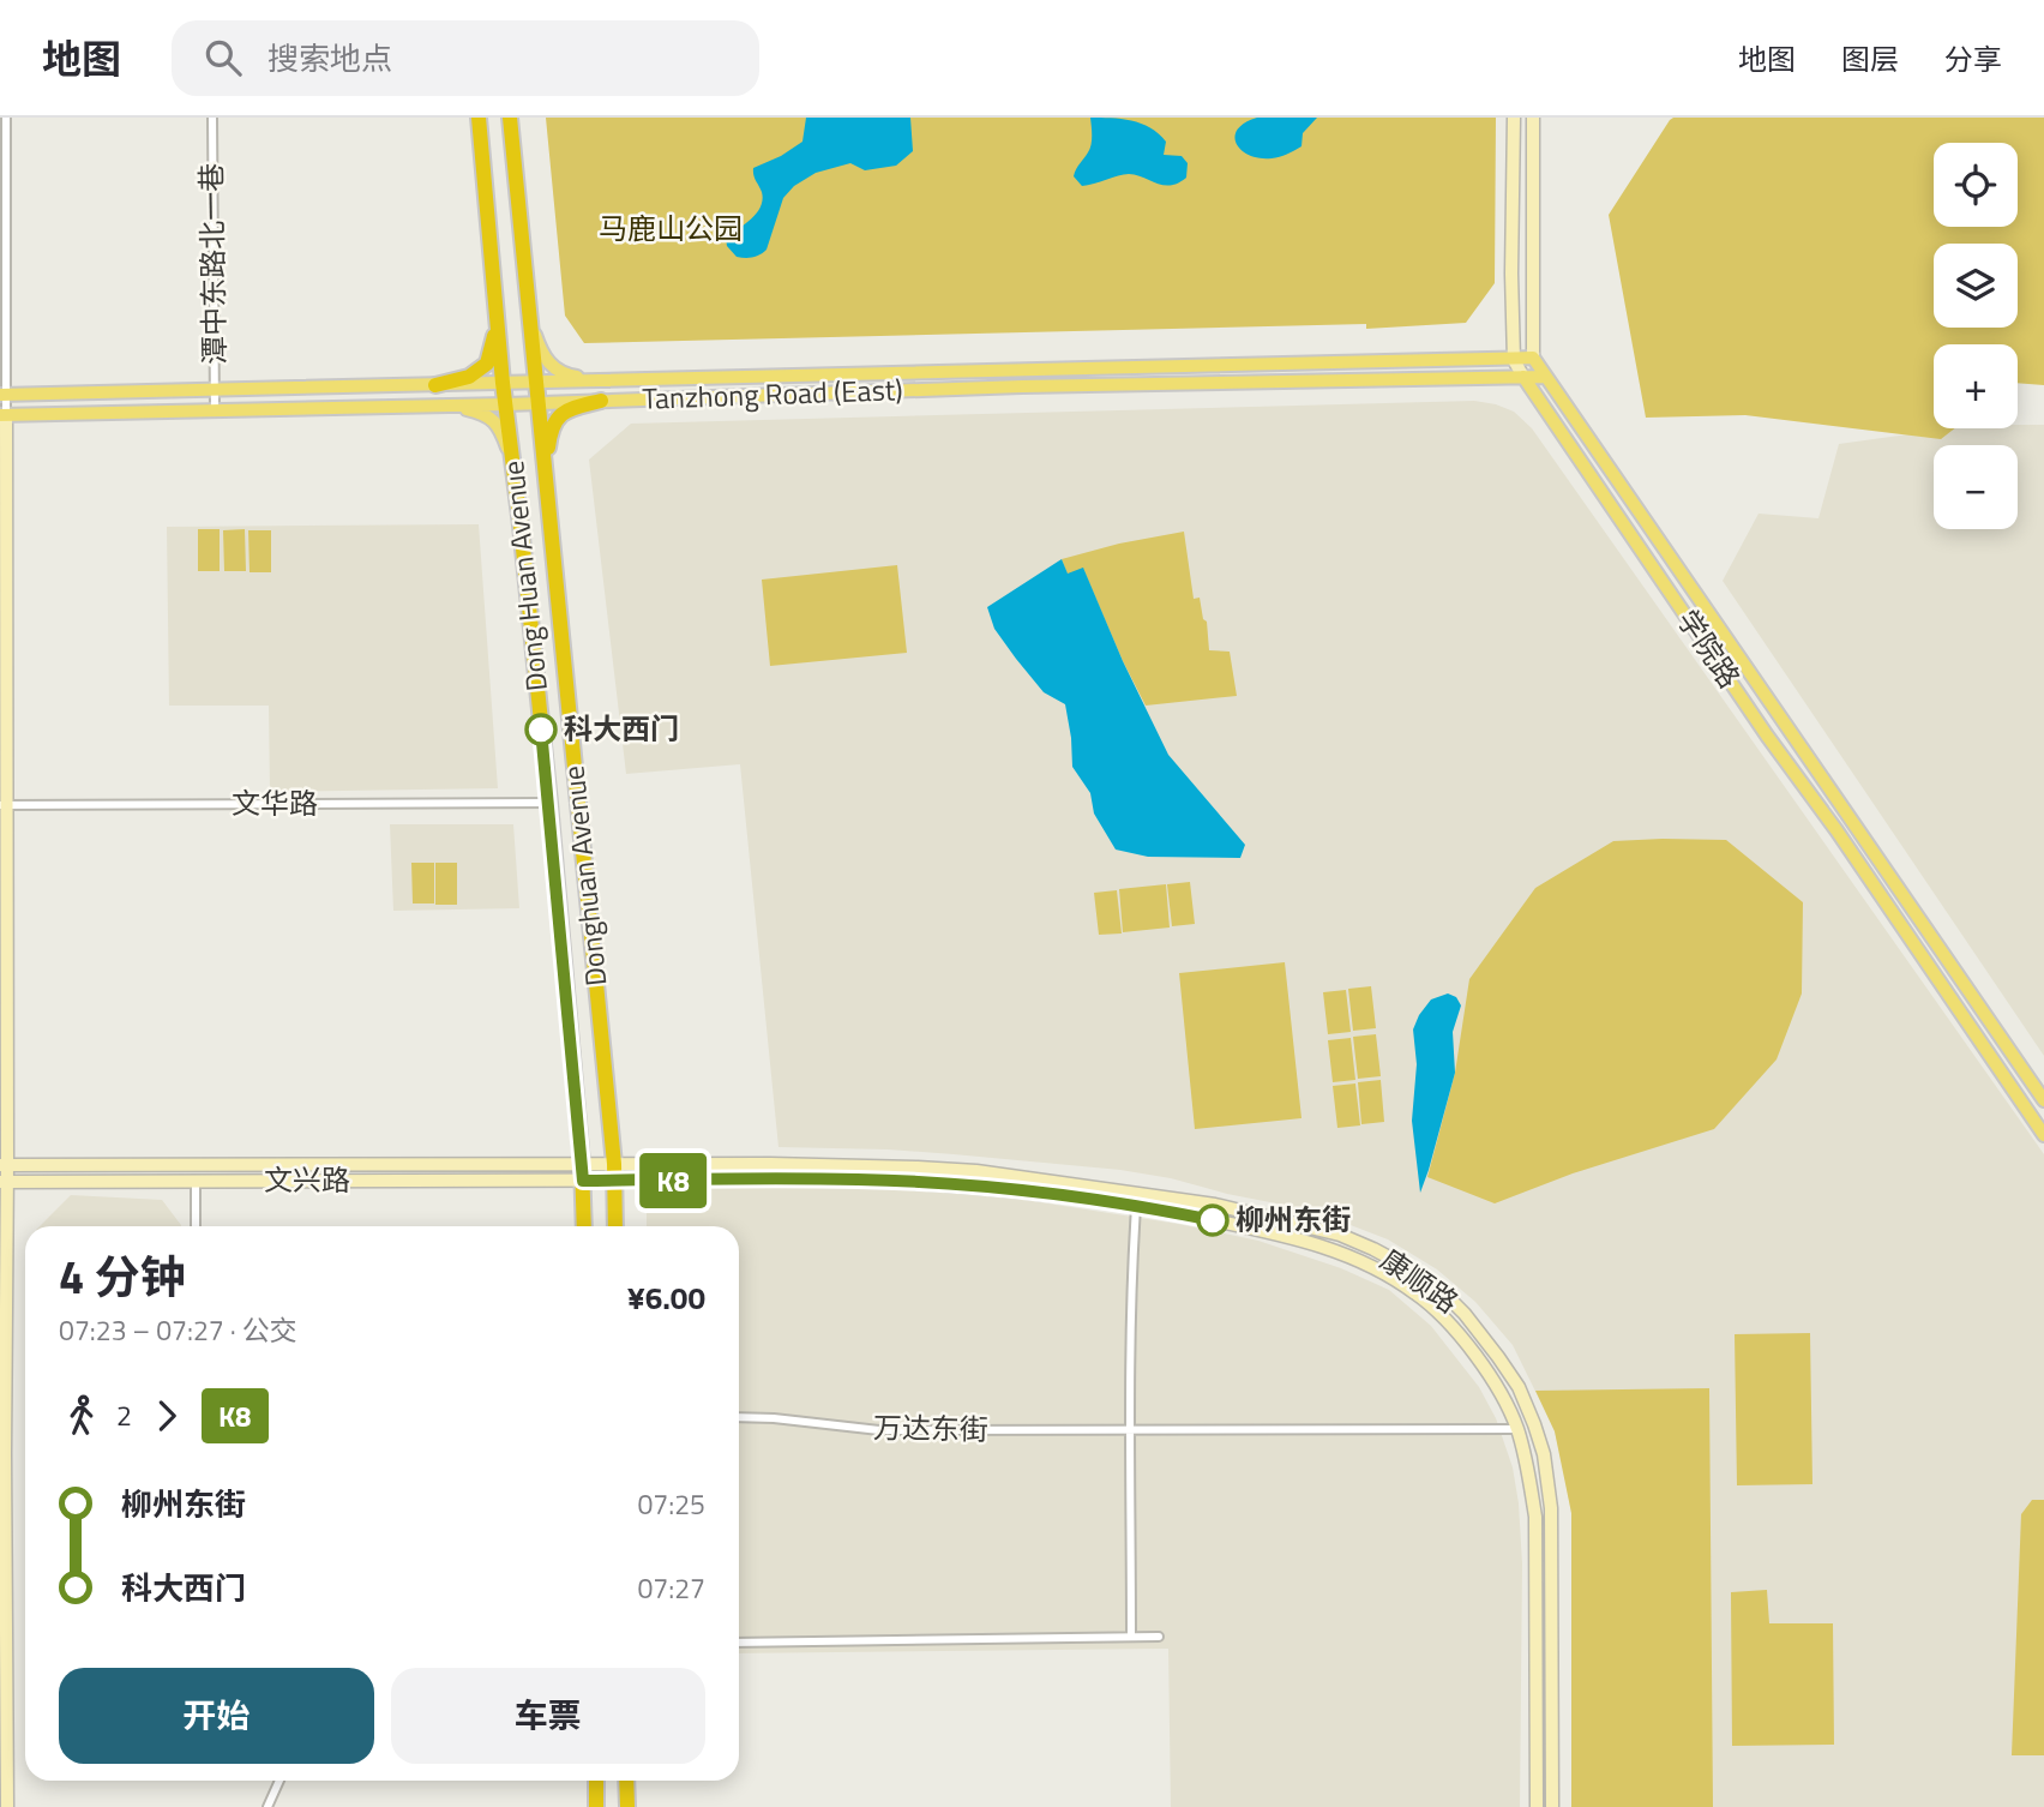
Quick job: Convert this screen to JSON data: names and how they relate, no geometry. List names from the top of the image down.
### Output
{
  "streets": {
    "highway": ["Dong Huan Avenue", "Donghuan Avenue"],
    "main road": [
      "Tanzhong Road (East)",
      "学院路",
      "文兴路",
      "康顺路"
    ],
    "street": ["潭中东路北一巷", "文华路", "万达东街"]
  },
  "crossings": [
    ["潭中东路北一巷", "Tanzhong Road (East)"],
    ["Tanzhong Road (East)", "Dong Huan Avenue"],
    ["Tanzhong Road (East)", "学院路"],
    ["Tanzhong Road (East)", "Donghuan Avenue"],
    ["Dong Huan Avenue", "文华路"],
    ["Dong Huan Avenue", "文兴路"],
    ["Donghuan Avenue", "文兴路"],
    ["Donghuan Avenue", "康顺路"],
    ["文兴路", "康顺路"],
    ["康顺路", "万达东街"]
  ],
  "parks": ["马鹿山公园"],
  "places": ["科大西门", "柳州东街"],
  "lines": ["bus line K8"],
  "page": {
    "header": "地图",
    "search": "搜索地点",
    "nav": ["地图", "图层", "分享"],
    "on_map": "K8",
    "map_buttons": ["+", "−"],
    "heading": ["4 分钟", "07:23 – 07:27 · 公交", "¥6.00"],
    "legs": ["2", "K8"],
    "list": [
      {
        "name": "柳州东街",
        "value": "07:25"
      },
      {
        "name": "科大西门",
        "value": "07:27"
      }
    ],
    "buttons": ["开始", "车票"]
  }
}
